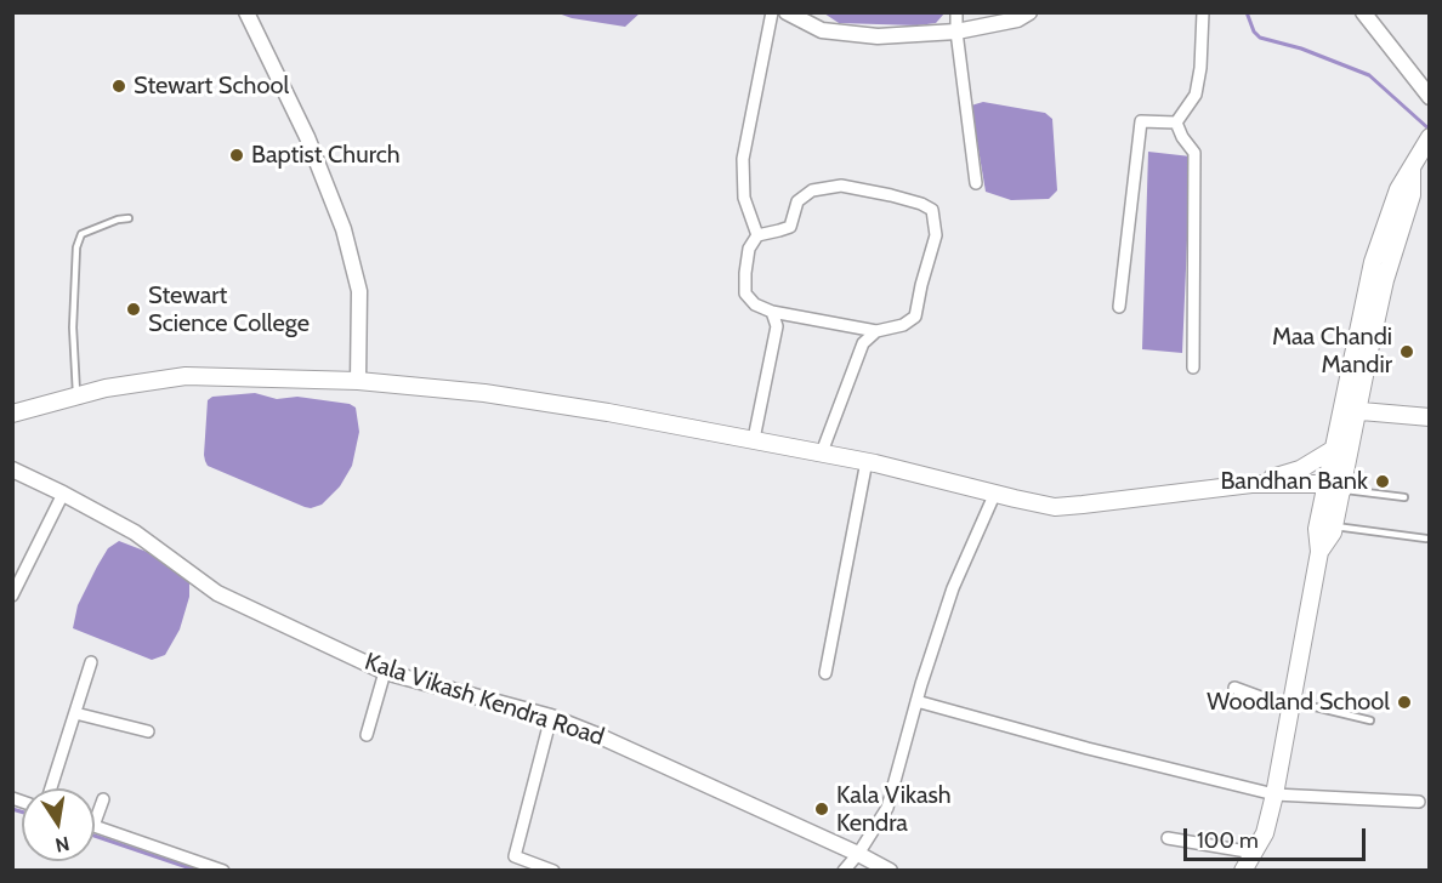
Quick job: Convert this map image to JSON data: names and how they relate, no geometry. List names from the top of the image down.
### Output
{
  "streets": {
    "street": ["Kala Vikash Kendra Road"]
  },
  "places": [
    "Stewart School",
    "Baptist Church",
    "Stewart Science College",
    "Maa Chandi Mandir",
    "Bandhan Bank",
    "Woodland School",
    "Kala Vikash Kendra"
  ],
  "scale_bar": "100 m",
  "north": "bottom"
}
